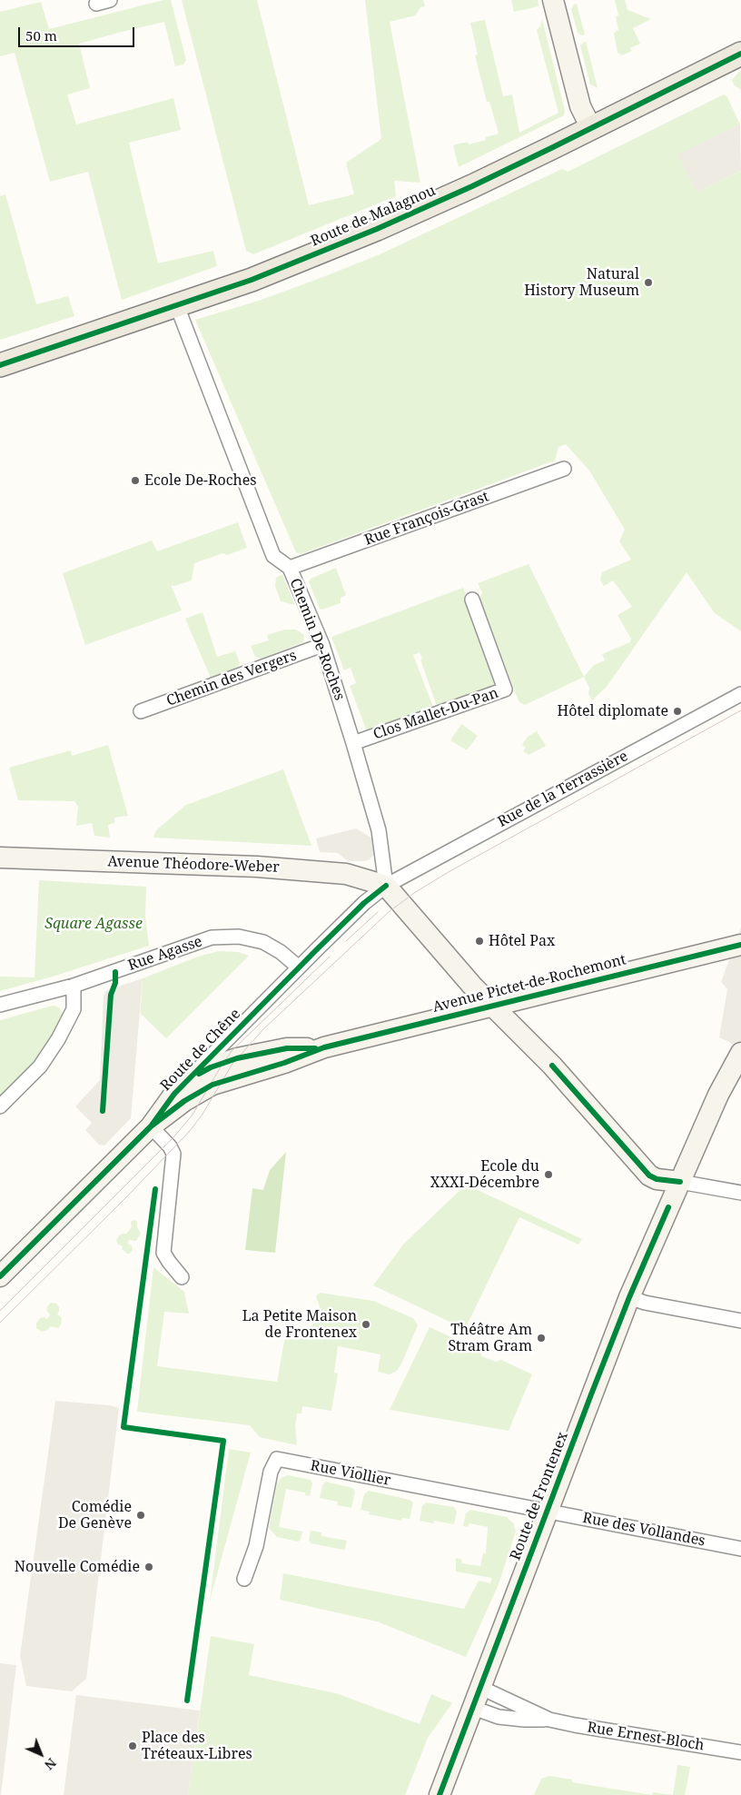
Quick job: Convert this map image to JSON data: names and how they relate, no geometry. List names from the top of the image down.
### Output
{
  "streets": {
    "main road": [
      "Route de Malagnou",
      "Avenue Théodore-Weber",
      "Avenue Pictet-de-Rochemont",
      "Route de Chêne",
      "Route de Frontenex"
    ],
    "street": [
      "Rue François-Grast",
      "Chemin De-Roches",
      "Chemin des Vergers",
      "Clos Mallet-Du-Pan",
      "Rue de la Terrassière",
      "Rue Agasse",
      "Rue Viollier",
      "Rue des Vollandes",
      "Rue Ernest-Bloch"
    ]
  },
  "crossings": [
    ["Route de Malagnou", "Chemin De-Roches"],
    ["Rue François-Grast", "Chemin De-Roches"],
    ["Chemin De-Roches", "Chemin des Vergers"],
    ["Chemin De-Roches", "Clos Mallet-Du-Pan"],
    ["Chemin De-Roches", "Rue de la Terrassière"],
    ["Chemin De-Roches", "Avenue Théodore-Weber"],
    ["Chemin De-Roches", "Route de Chêne"],
    ["Rue de la Terrassière", "Avenue Théodore-Weber"],
    ["Rue de la Terrassière", "Route de Chêne"],
    ["Avenue Théodore-Weber", "Route de Chêne"],
    ["Rue Agasse", "Route de Chêne"],
    ["Avenue Pictet-de-Rochemont", "Route de Chêne"],
    ["Rue Viollier", "Route de Frontenex"],
    ["Rue Viollier", "Rue des Vollandes"],
    ["Route de Frontenex", "Rue des Vollandes"],
    ["Route de Frontenex", "Rue Ernest-Bloch"]
  ],
  "parks": ["Square Agasse"],
  "places": [
    "Natural History Museum",
    "Ecole De-Roches",
    "Hôtel diplomate",
    "Hôtel Pax",
    "Ecole du XXXI-Décembre",
    "La Petite Maison de Frontenex",
    "Théâtre Am Stram Gram",
    "Comédie De Genève",
    "Nouvelle Comédie",
    "Place des Tréteaux-Libres"
  ],
  "scale_bar": "50 m",
  "north": "bottom right"
}
